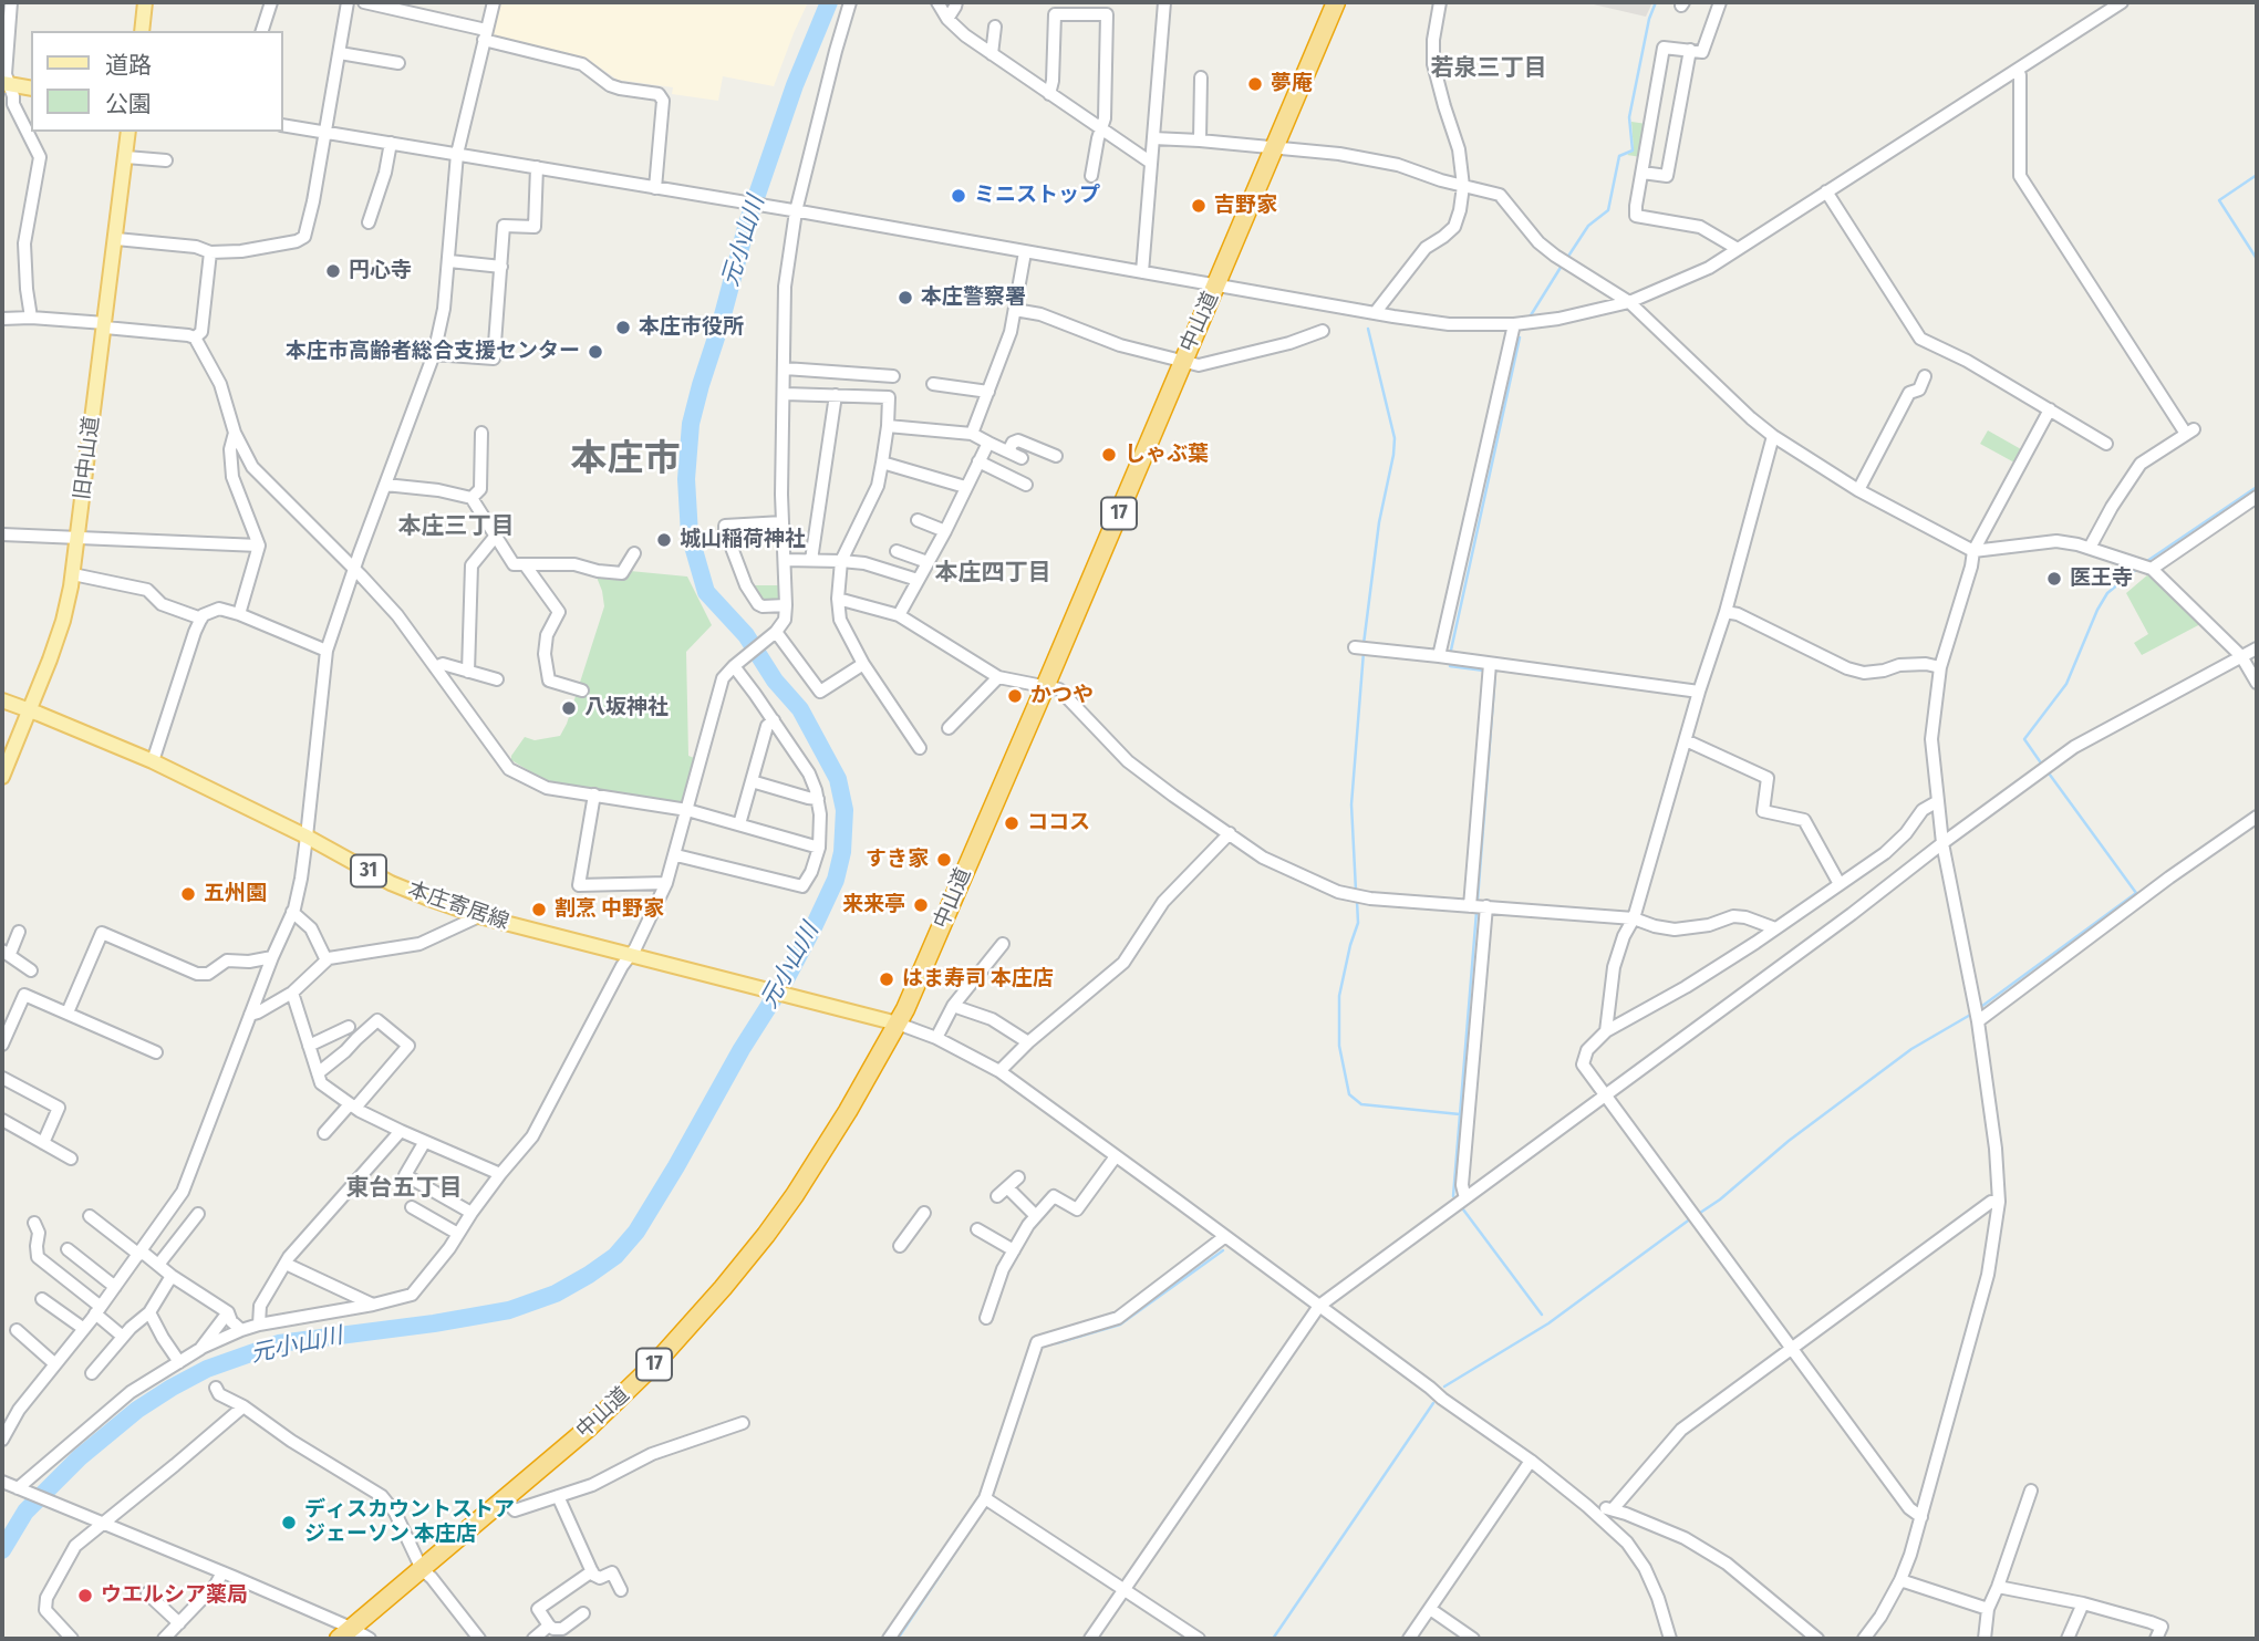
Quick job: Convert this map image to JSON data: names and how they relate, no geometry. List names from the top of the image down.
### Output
{
  "streets": {
    "highway": ["中山道", "17"],
    "main road": ["旧中山道", "31", "本庄寄居線"]
  },
  "crossings": [
    ["中山道", "本庄寄居線"],
    ["旧中山道", "本庄寄居線"]
  ],
  "districts": [
    "若泉三丁目",
    "本庄市",
    "本庄三丁目",
    "本庄四丁目",
    "東台五丁目"
  ],
  "water": ["元小山川"],
  "places": [
    "夢庵",
    "ミニストップ",
    "吉野家",
    "円心寺",
    "本庄警察署",
    "本庄市役所",
    "本庄市高齢者総合支援センター",
    "しゃぶ葉",
    "城山稲荷神社",
    "医王寺",
    "かつや",
    "八坂神社",
    "ココス",
    "すき家",
    "五州園",
    "来来亭",
    "割烹 中野家",
    "はま寿司 本庄店",
    "ディスカウントストア ジェーソン 本庄店",
    "ウエルシア薬局"
  ],
  "legend": ["道路", "公園"]
}
